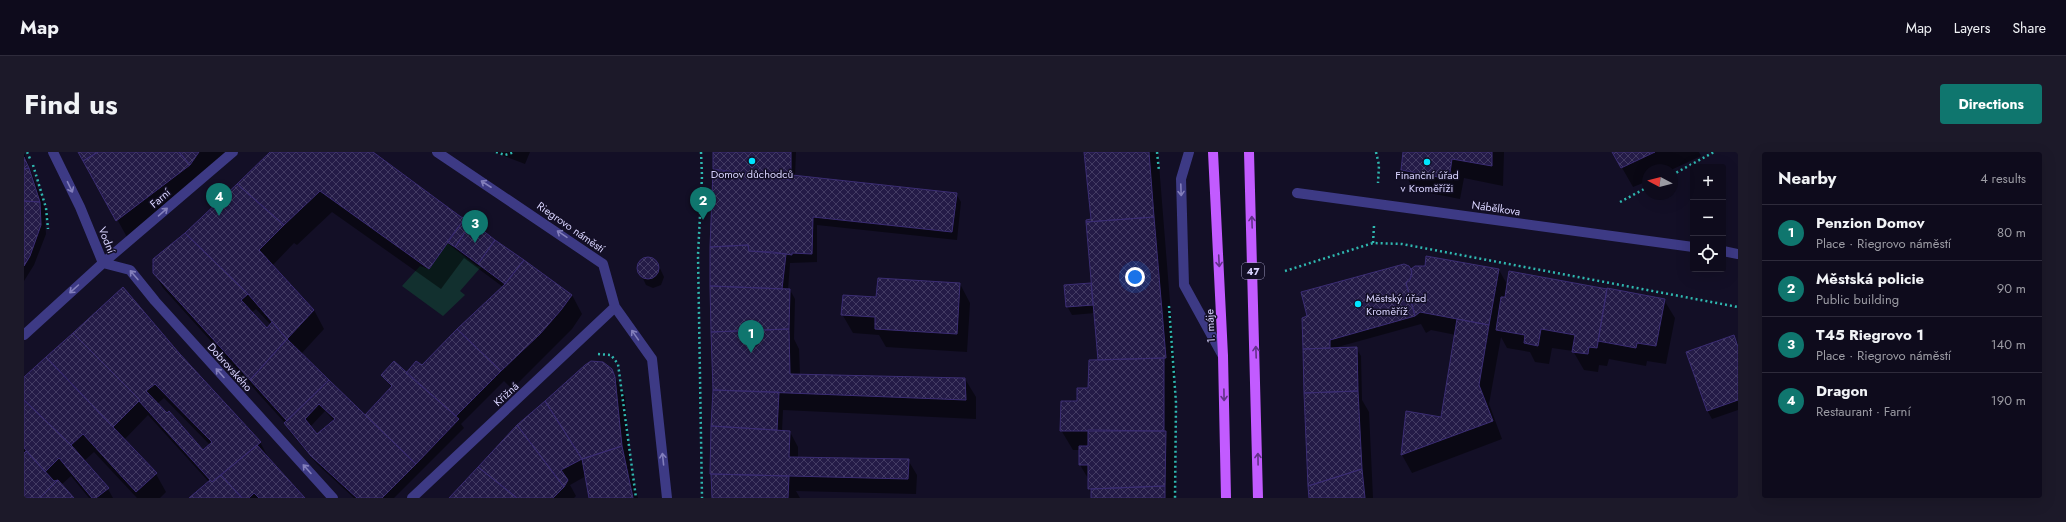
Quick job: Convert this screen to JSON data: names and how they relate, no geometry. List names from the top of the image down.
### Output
{
  "streets": {
    "main road": ["47", "1. máje"],
    "street": [
      "Farní",
      "Nábělkova",
      "Riegrovo náměstí",
      "Vodní",
      "Dobrovského",
      "Křižná"
    ]
  },
  "crossings": [
    ["Farní", "Vodní"],
    ["Farní", "Dobrovského"],
    ["Riegrovo náměstí", "Křižná"],
    ["Vodní", "Dobrovského"]
  ],
  "one_way": [
    "Farní",
    "Riegrovo náměstí",
    "Vodní",
    "Dobrovského"
  ],
  "places": ["Domov důchodců", "Finanční úřad v Kroměříži", "Městský úřad Kroměříž"],
  "north": "left",
  "page": {
    "header": "Map",
    "nav": ["Map", "Layers", "Share"],
    "title": "Find us",
    "buttons": "Directions",
    "heading": ["Nearby", "4 results"],
    "map_buttons": ["+", "−"],
    "pins": [
      "4",
      "2",
      "3",
      "1"
    ],
    "list": [
      {
        "mark": "1",
        "name": "Penzion Domov",
        "note": "Place · Riegrovo náměstí",
        "value": "80 m"
      },
      {
        "mark": "2",
        "name": "Městská policie",
        "note": "Public building",
        "value": "90 m"
      },
      {
        "mark": "3",
        "name": "T45 Riegrovo 1",
        "note": "Place · Riegrovo náměstí",
        "value": "140 m"
      },
      {
        "mark": "4",
        "name": "Dragon",
        "note": "Restaurant · Farní",
        "value": "190 m"
      }
    ]
  }
}
